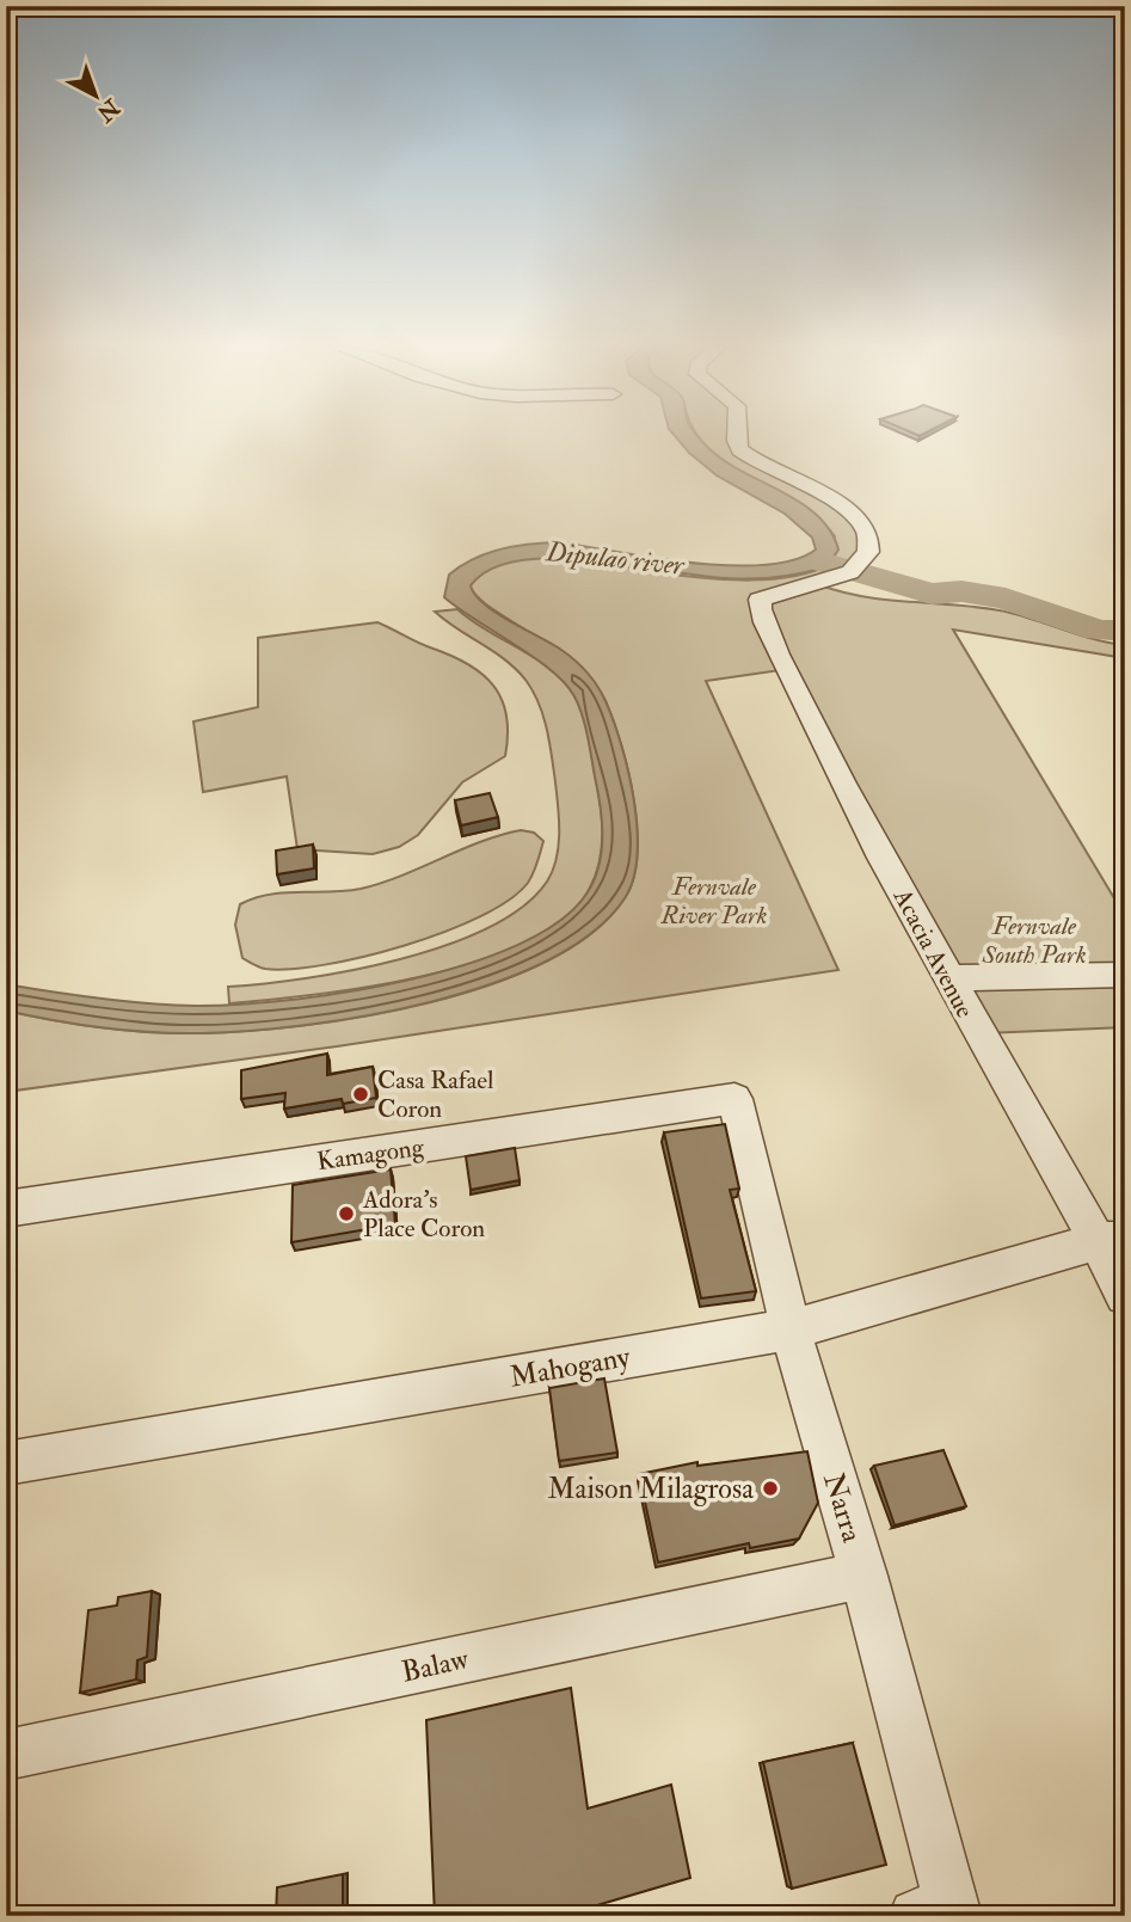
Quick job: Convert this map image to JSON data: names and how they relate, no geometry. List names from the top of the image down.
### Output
{
  "streets": {
    "street": [
      "Acacia Avenue",
      "Kamagong",
      "Mahogany",
      "Narra",
      "Balaw"
    ]
  },
  "crossings": [
    ["Acacia Avenue", "Mahogany"],
    ["Kamagong", "Narra"],
    ["Mahogany", "Narra"],
    ["Narra", "Balaw"]
  ],
  "water": ["Dipulao river"],
  "parks": ["Fernvale River Park", "Fernvale South Park"],
  "places": ["Casa Rafael Coron", "Adora's Place Coron", "Maison Milagrosa"],
  "north": "bottom right"
}
